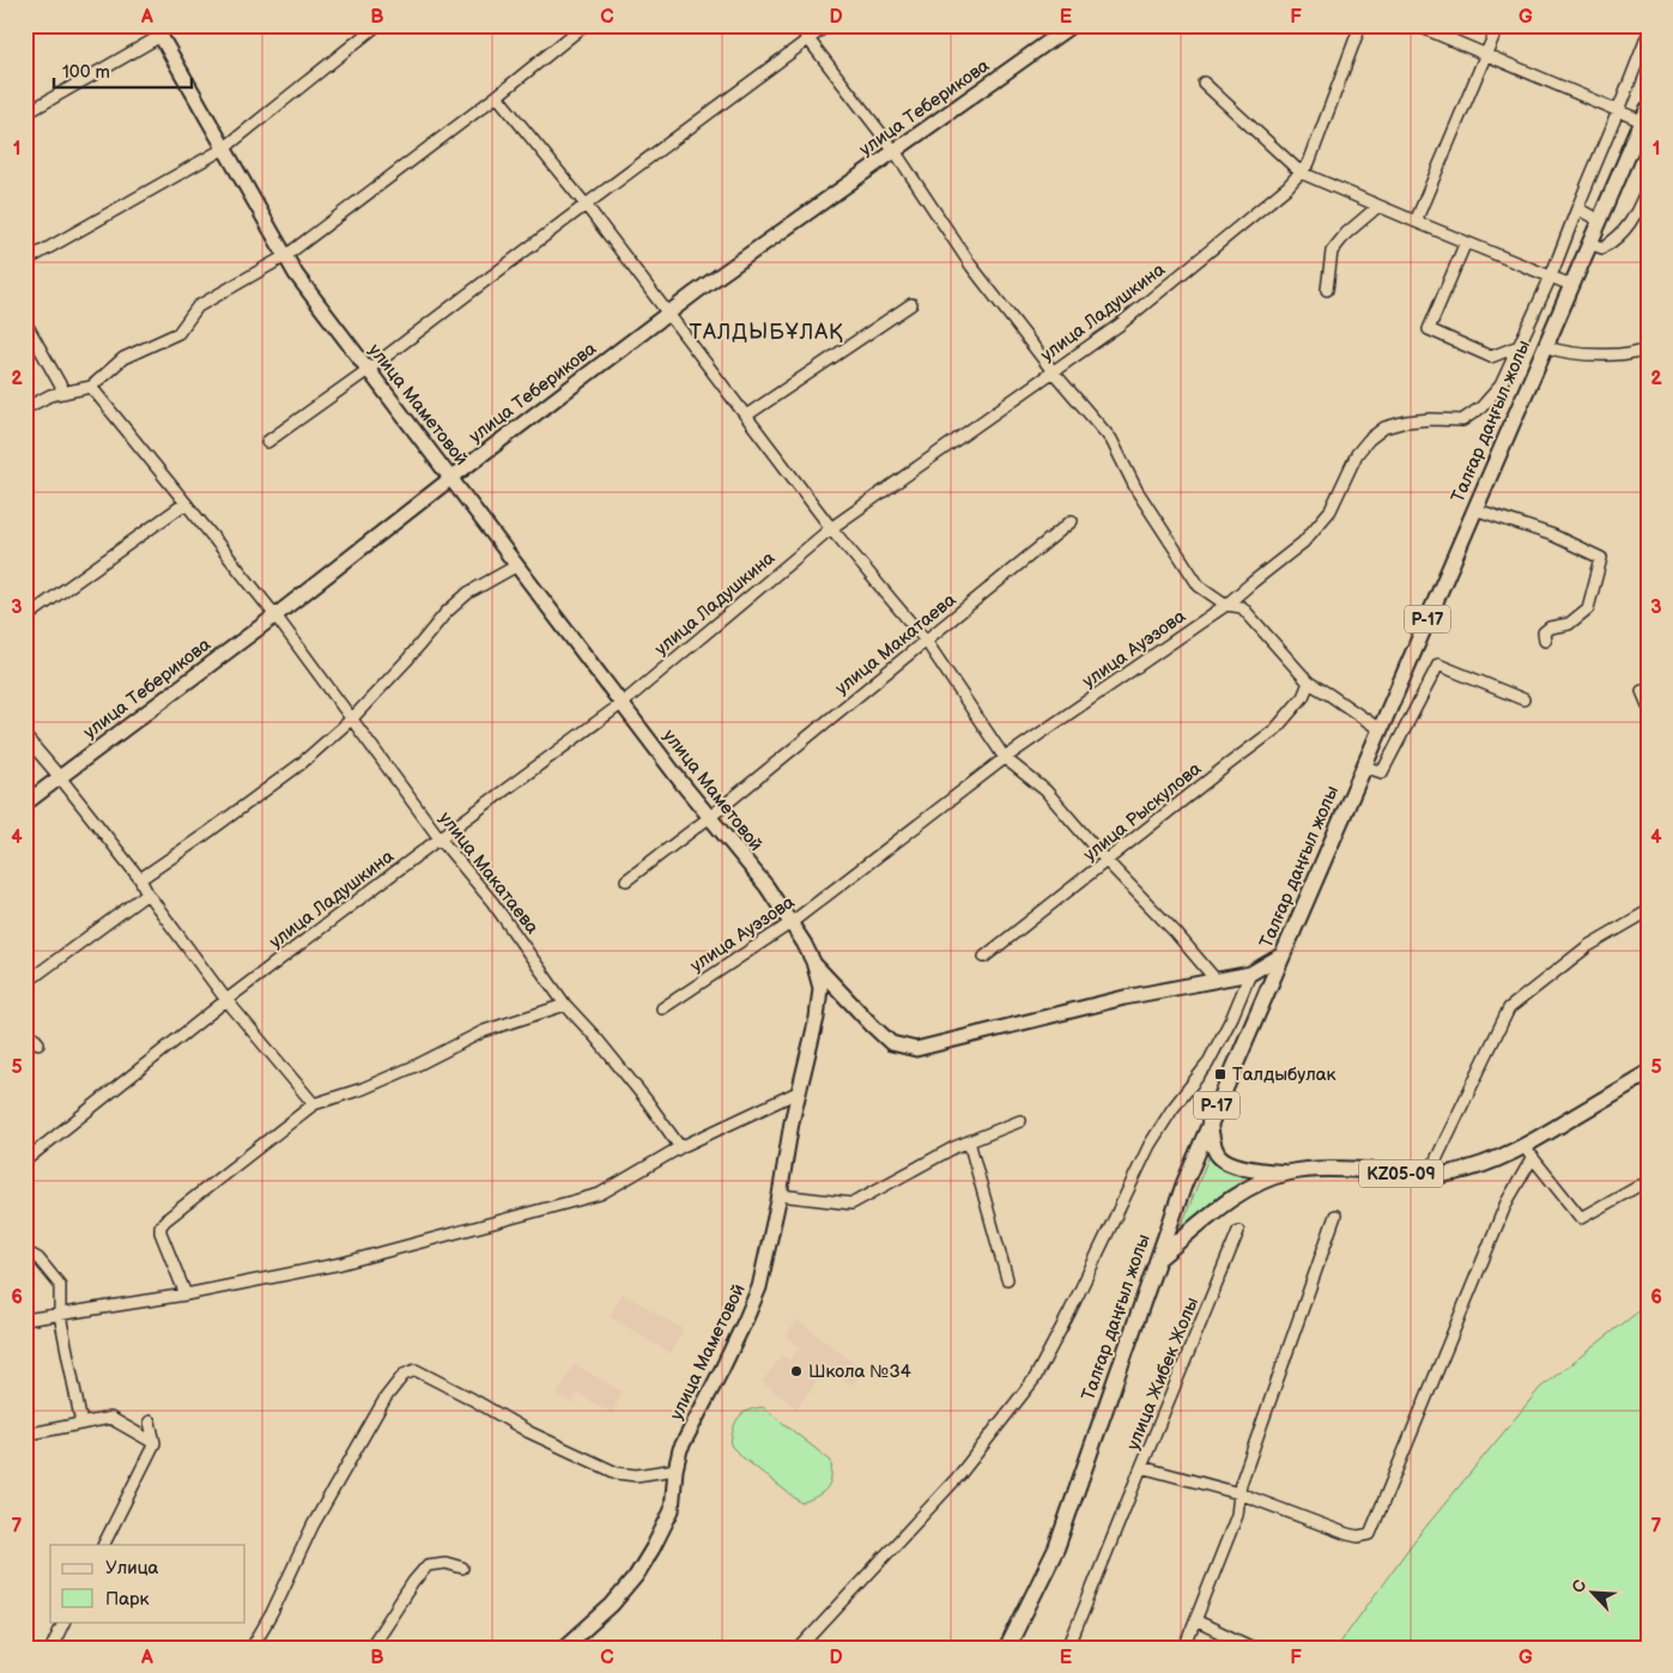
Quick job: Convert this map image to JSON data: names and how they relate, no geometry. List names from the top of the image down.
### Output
{
  "streets": {
    "main road": ["Талғар даңғыл жолы", "P-17", "KZ05-09"],
    "street": [
      "улица Теберикова",
      "улица Ладушкина",
      "улица Маметовой",
      "улица Макатаева",
      "улица Ауэзова",
      "улица Рыскулова",
      "улица Жибек Жолы"
    ]
  },
  "crossings": [
    ["улица Теберикова", "улица Маметовой"],
    ["улица Теберикова", "улица Макатаева"],
    ["улица Ладушкина", "улица Маметовой"],
    ["улица Ладушкина", "улица Макатаева"],
    ["улица Маметовой", "улица Макатаева"],
    ["улица Маметовой", "улица Ауэзова"],
    ["Талғар даңғыл жолы", "KZ05-09"],
    ["KZ05-09", "улица Жибек Жолы"]
  ],
  "districts": ["ТАЛДЫБҰЛАҚ"],
  "places": {
    "transit": ["Талдыбулак"],
    "other": ["Школа №34"]
  },
  "legend": ["Улица", "Парк"],
  "scale_bar": "100 m",
  "north": "top left",
  "grid": {
    "columns": [
      "A",
      "B",
      "C",
      "D",
      "E",
      "F",
      "G"
    ],
    "rows": [
      "1",
      "2",
      "3",
      "4",
      "5",
      "6",
      "7"
    ]
  }
}
